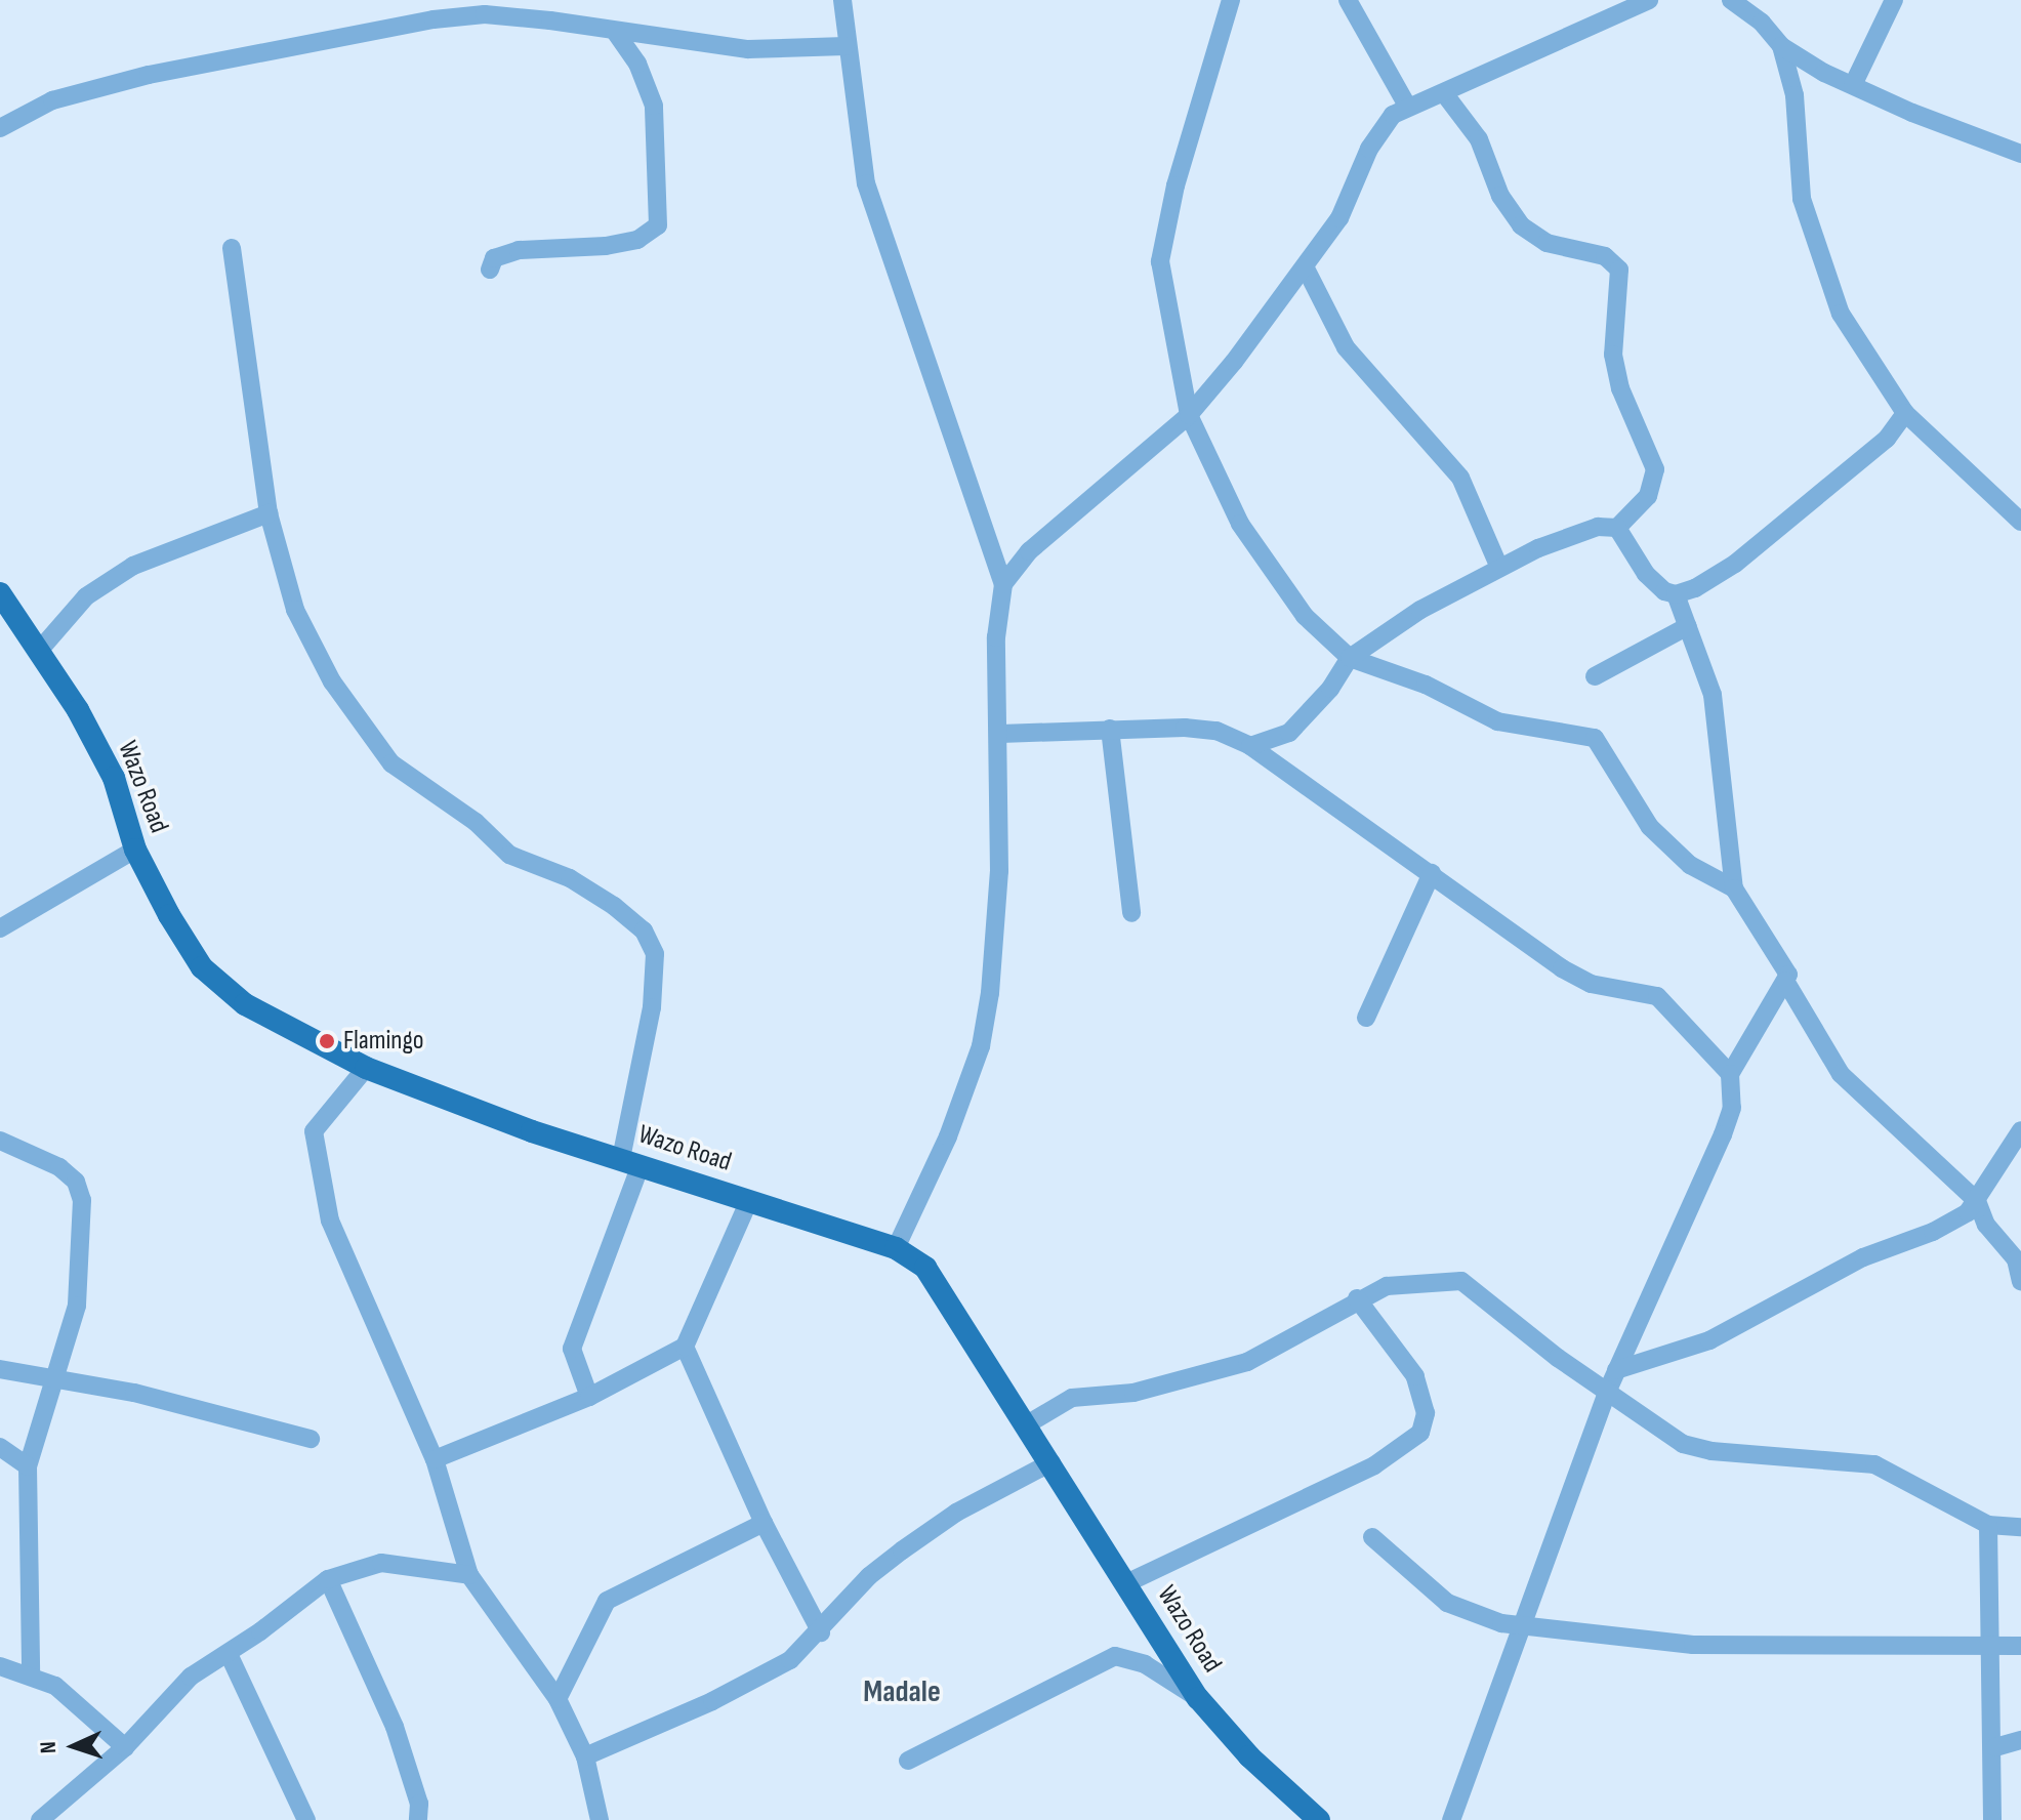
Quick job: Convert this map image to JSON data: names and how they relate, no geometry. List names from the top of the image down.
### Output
{
  "streets": {
    "main road": ["Wazo Road"]
  },
  "districts": ["Madale"],
  "places": ["Flamingo"],
  "north": "left"
}
